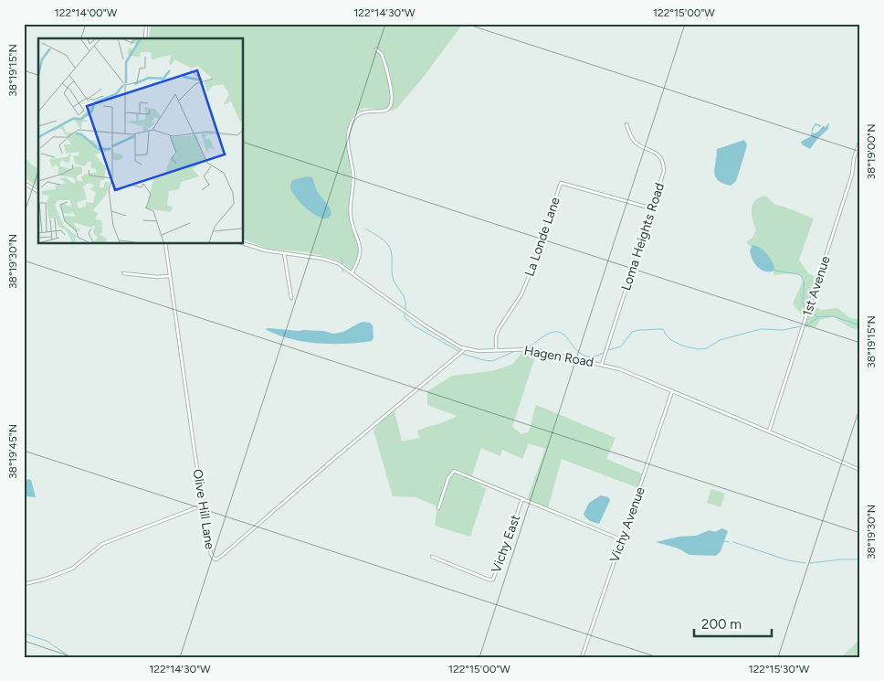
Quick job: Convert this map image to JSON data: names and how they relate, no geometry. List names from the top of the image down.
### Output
{
  "streets": {
    "street": [
      "La Londe Lane",
      "Loma Heights Road",
      "1st Avenue",
      "Hagen Road",
      "Olive Hill Lane",
      "Vichy Avenue",
      "Vichy East"
    ]
  },
  "crossings": [
    ["La Londe Lane", "Loma Heights Road"],
    ["La Londe Lane", "Hagen Road"],
    ["Loma Heights Road", "Hagen Road"],
    ["1st Avenue", "Hagen Road"],
    ["Hagen Road", "Olive Hill Lane"],
    ["Hagen Road", "Vichy Avenue"],
    ["Vichy Avenue", "Vichy East"]
  ],
  "scale_bar": "200 m",
  "coordinates": [
    "122°14'00\"W",
    "122°14'30\"W",
    "122°15'00\"W",
    "38°19'15\"N",
    "38°19'00\"N",
    "38°19'30\"N",
    "38°19'45\"N",
    "122°15'30\"W"
  ]
}
